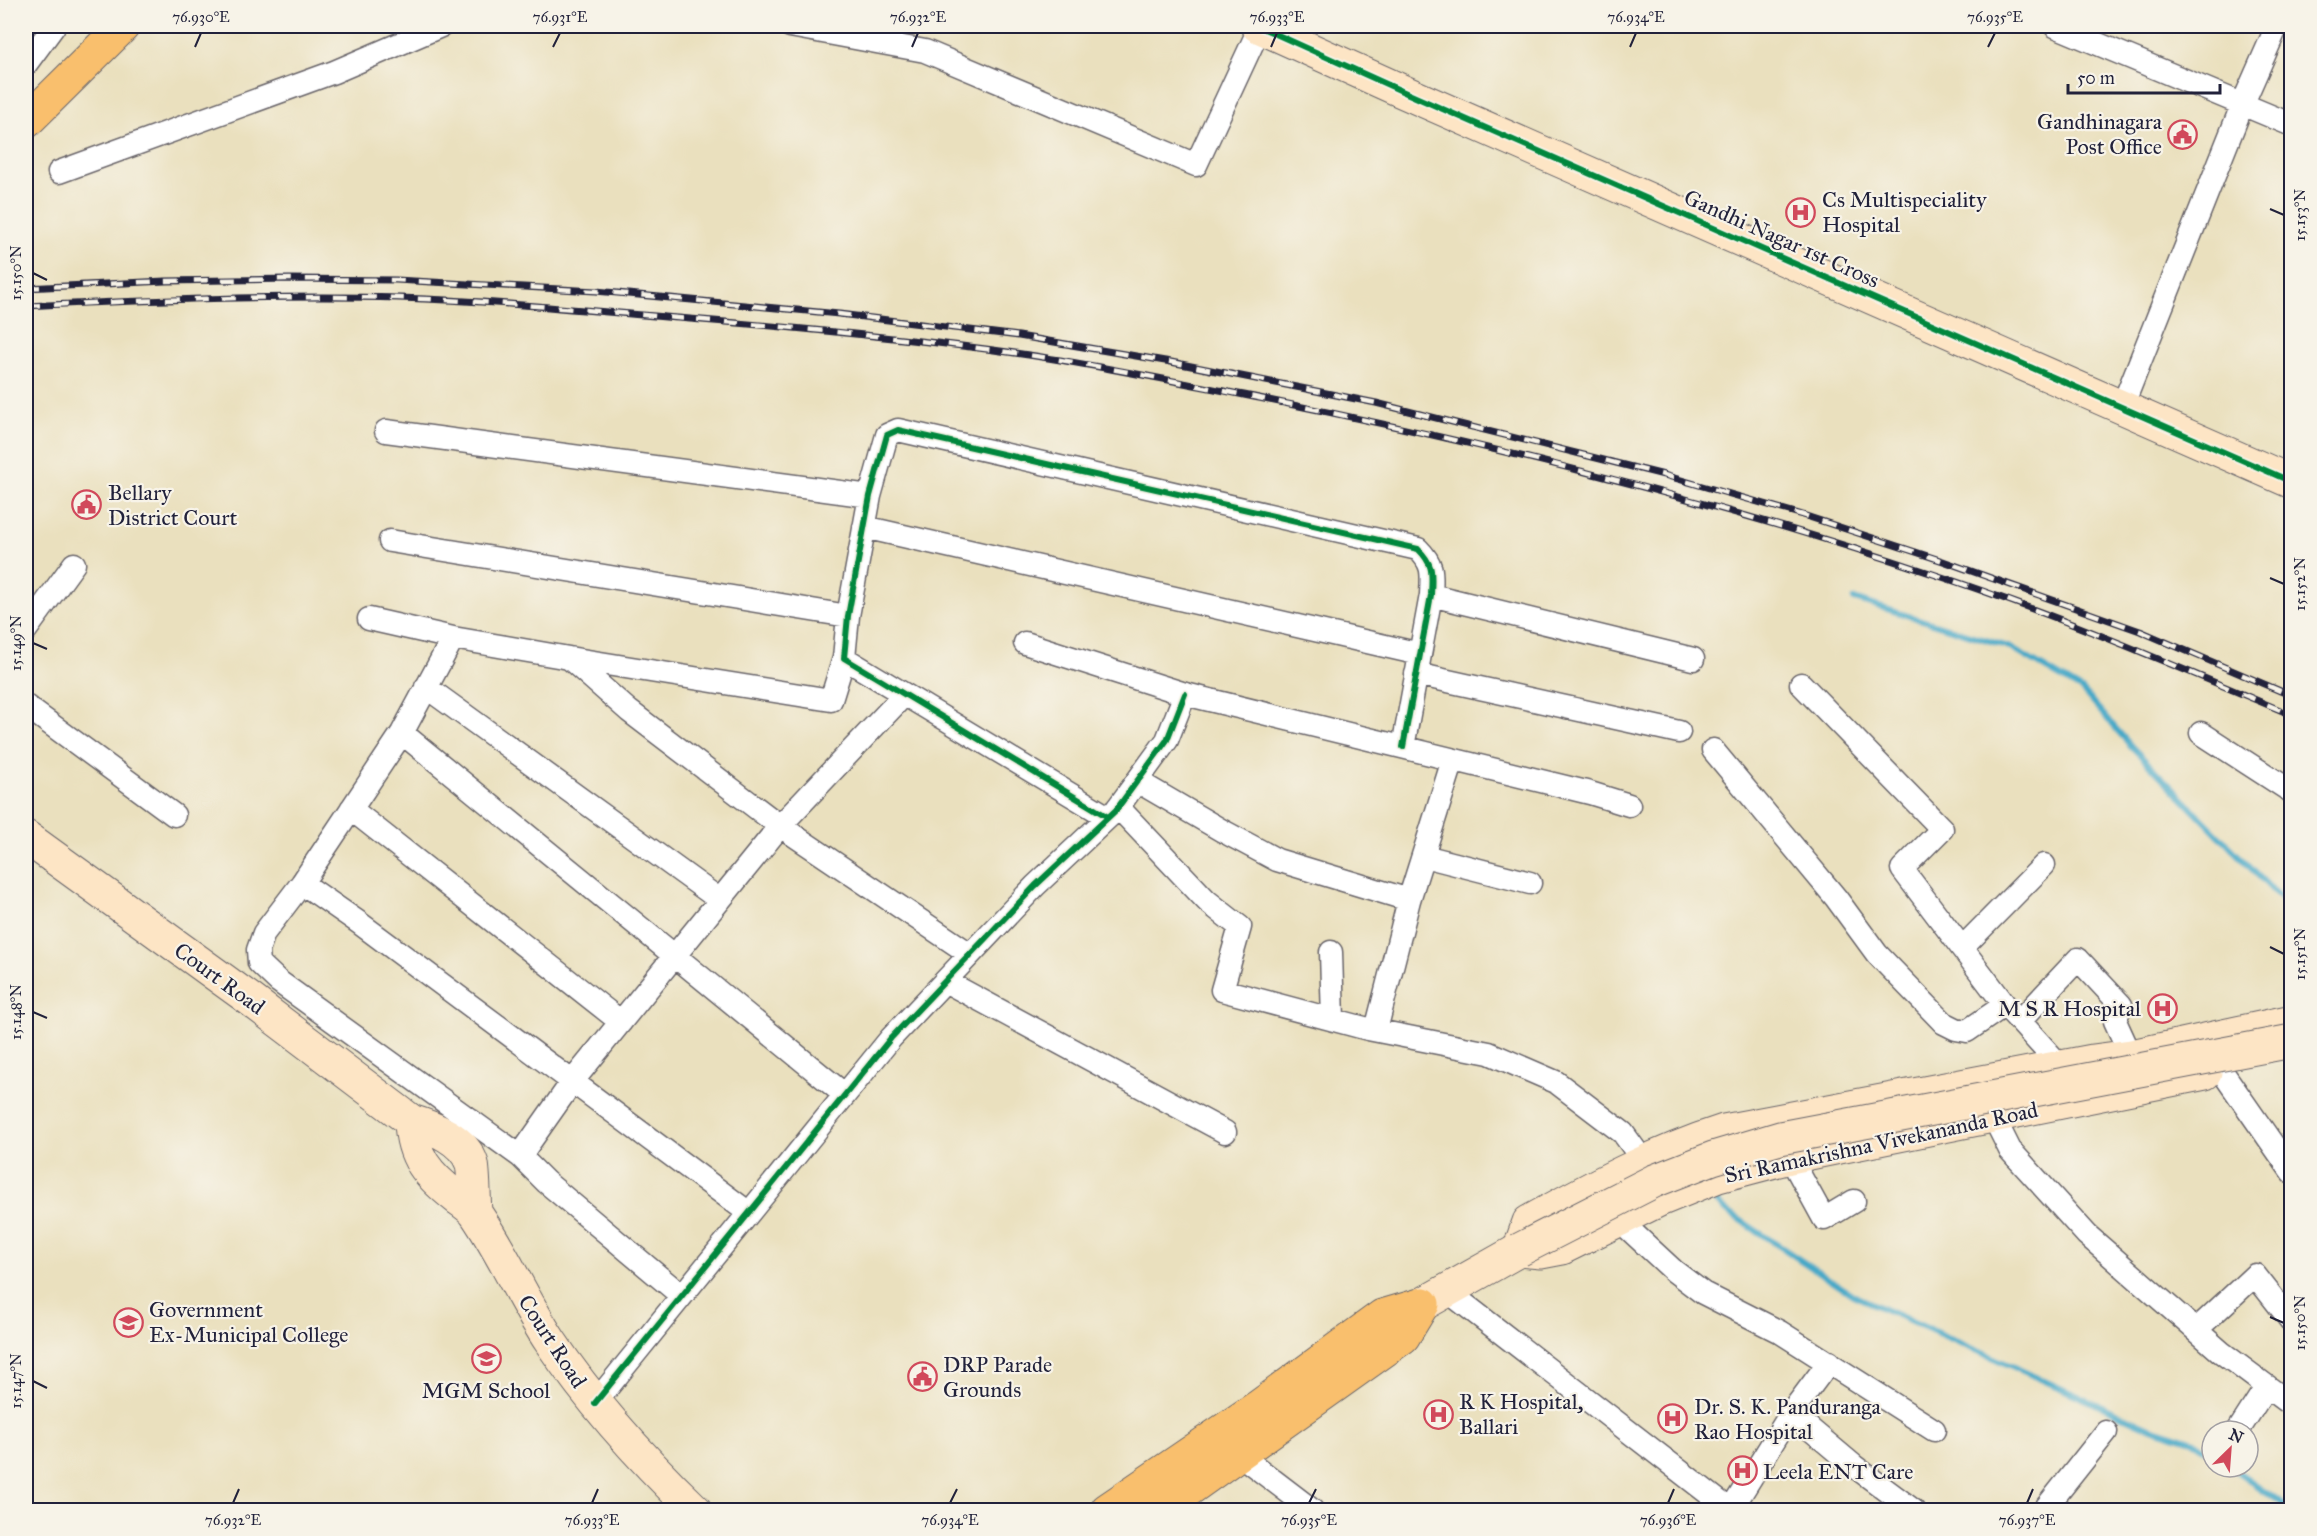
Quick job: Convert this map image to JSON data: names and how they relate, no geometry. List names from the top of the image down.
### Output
{
  "streets": {
    "main road": ["Gandhi Nagar 1st Cross", "Court Road", "Sri Ramakrishna Vivekananda Road"]
  },
  "places": {
    "public building": ["Gandhinagara Post Office", "Bellary District Court", "DRP Parade Grounds"],
    "hospital": [
      "Cs Multispeciality Hospital",
      "M S R Hospital",
      "R K Hospital, Ballari",
      "Dr. S. K. Panduranga Rao Hospital",
      "Leela ENT Care"
    ],
    "school or university": ["Government Ex-Municipal College", "MGM School"]
  },
  "scale_bar": "50 m",
  "north": "top right",
  "coordinates": [
    "76.930°E",
    "76.931°E",
    "76.932°E",
    "76.933°E",
    "76.934°E",
    "76.935°E",
    "15.153°N",
    "15.150°N",
    "15.152°N",
    "15.149°N",
    "15.151°N",
    "15.148°N",
    "15.147°N",
    "76.936°E",
    "76.937°E"
  ]
}
